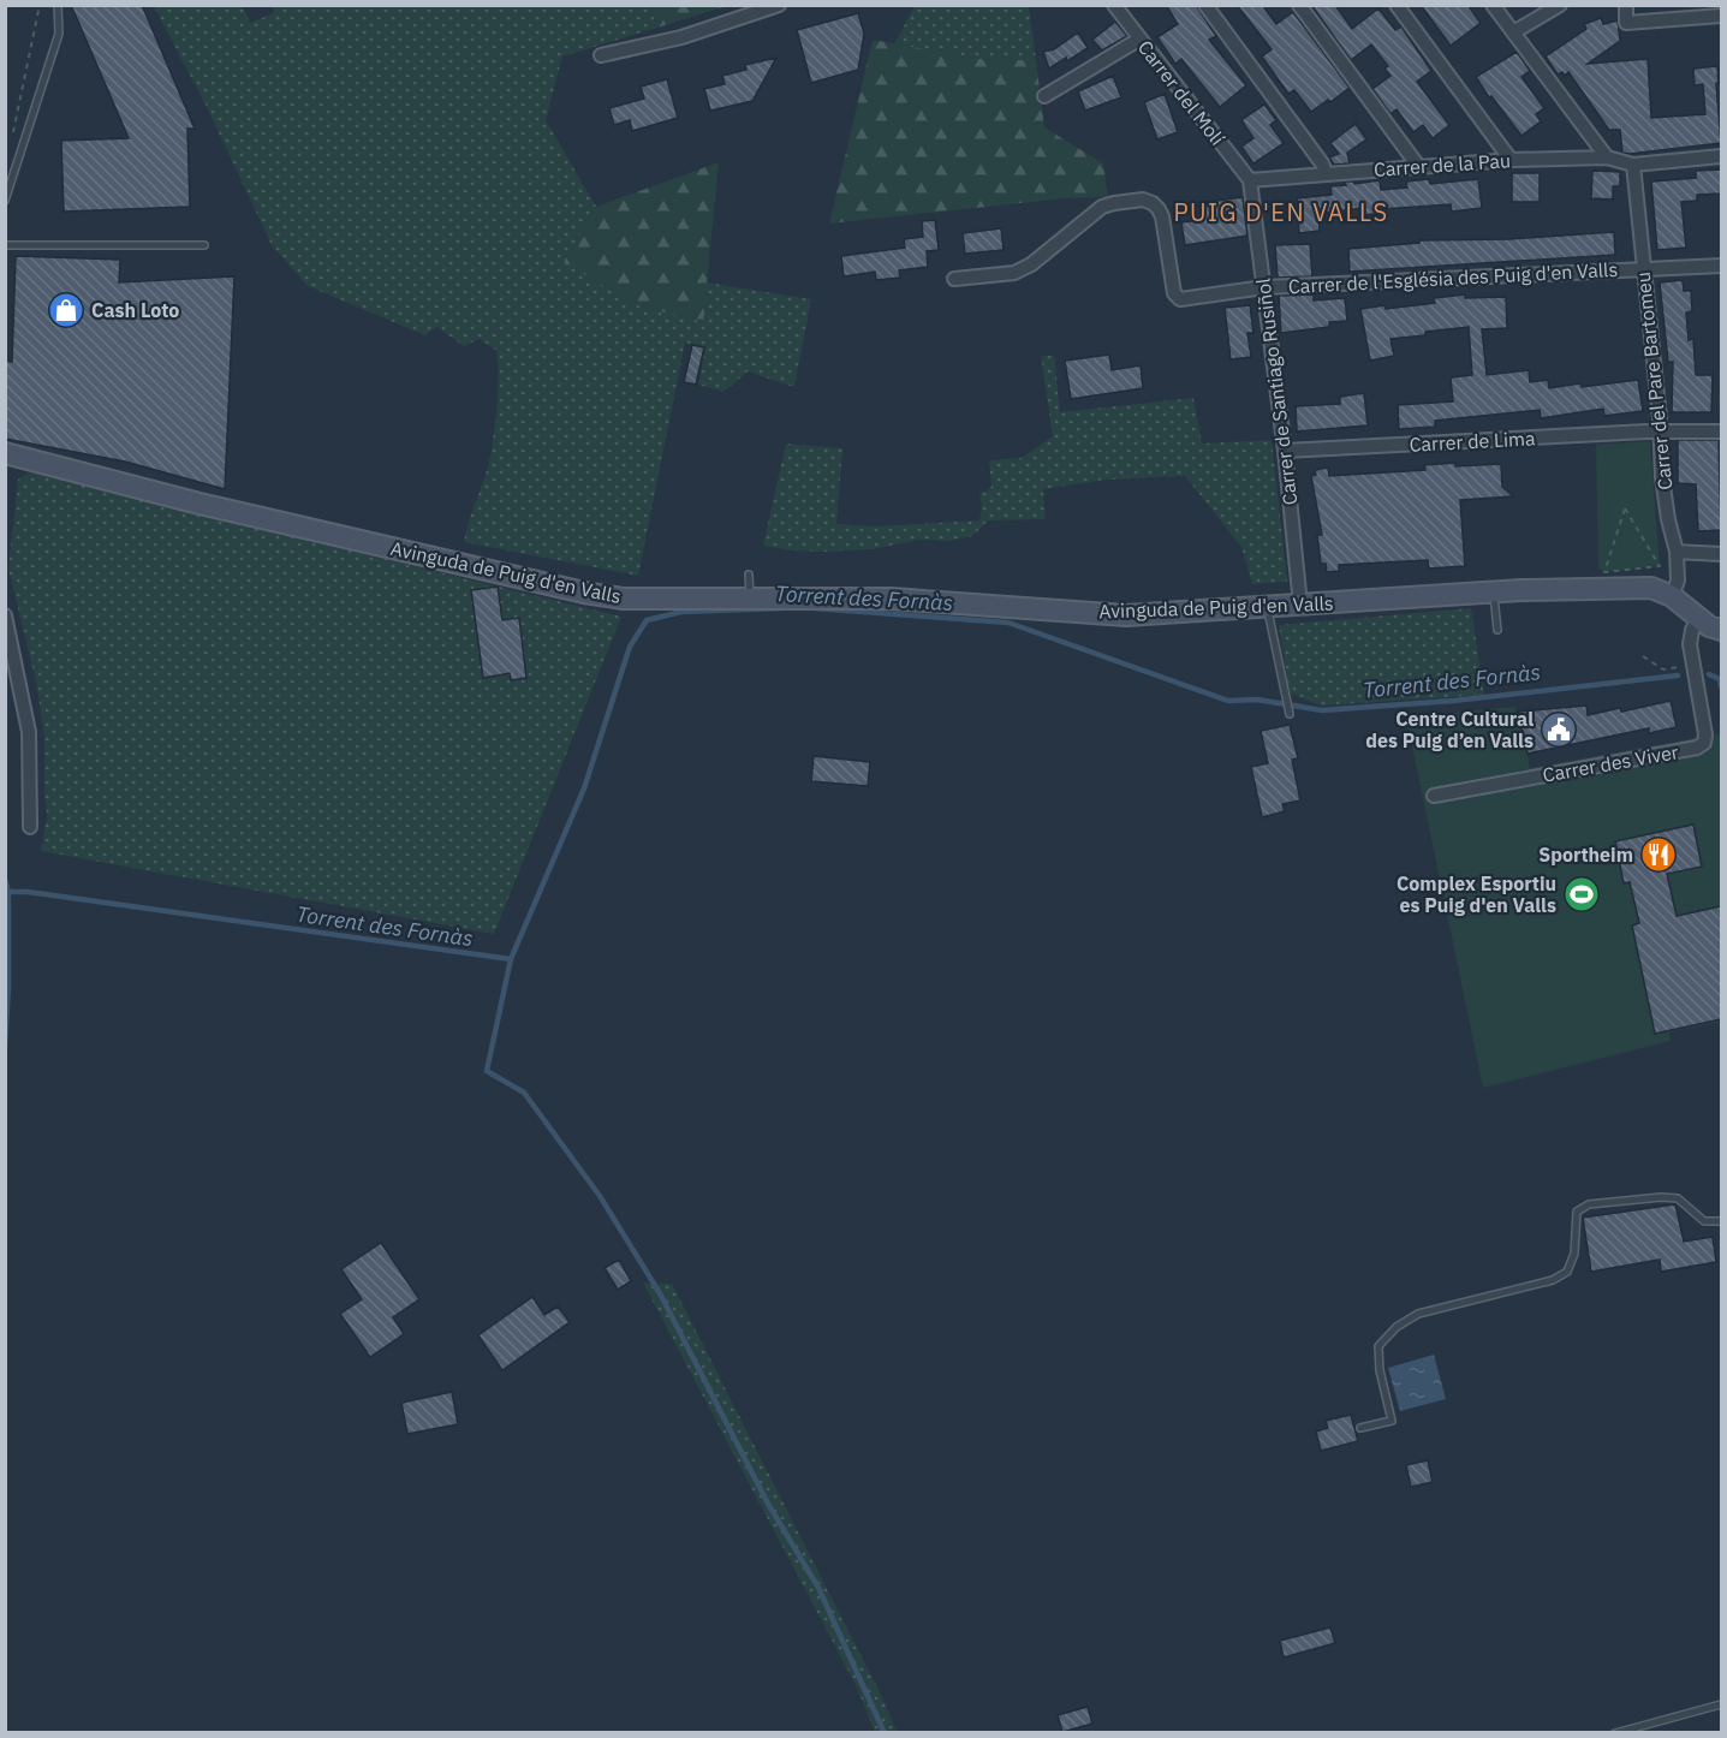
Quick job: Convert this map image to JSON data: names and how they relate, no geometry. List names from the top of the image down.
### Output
{
  "streets": {
    "street": [
      "Carrer del Molí",
      "Carrer de la Pau",
      "Carrer de l'Església des Puig d'en Valls",
      "Carrer del Pare Bartomeu",
      "Carrer de Santiago Rusiñol",
      "Carrer de Lima",
      "Avinguda de Puig d'en Valls",
      "Carrer des Viver"
    ]
  },
  "crossings": [
    ["Carrer del Molí", "Carrer de la Pau"],
    ["Carrer del Molí", "Carrer de Santiago Rusiñol"],
    ["Carrer de la Pau", "Carrer del Pare Bartomeu"],
    ["Carrer de la Pau", "Carrer de Santiago Rusiñol"],
    ["Carrer de l'Església des Puig d'en Valls", "Carrer del Pare Bartomeu"],
    ["Carrer de l'Església des Puig d'en Valls", "Carrer de Santiago Rusiñol"],
    ["Carrer del Pare Bartomeu", "Carrer de Lima"],
    ["Carrer del Pare Bartomeu", "Avinguda de Puig d'en Valls"],
    ["Carrer de Santiago Rusiñol", "Carrer de Lima"],
    ["Carrer de Santiago Rusiñol", "Avinguda de Puig d'en Valls"],
    ["Avinguda de Puig d'en Valls", "Carrer des Viver"]
  ],
  "districts": ["PUIG D'EN VALLS"],
  "water": ["Torrent des Fornàs"],
  "places": {
    "shop": ["Cash Loto"],
    "public building": ["Centre Cultural des Puig d’en Valls"],
    "restaurant": ["Sportheim"],
    "sports": ["Complex Esportiu es Puig d'en Valls"]
  }
}
